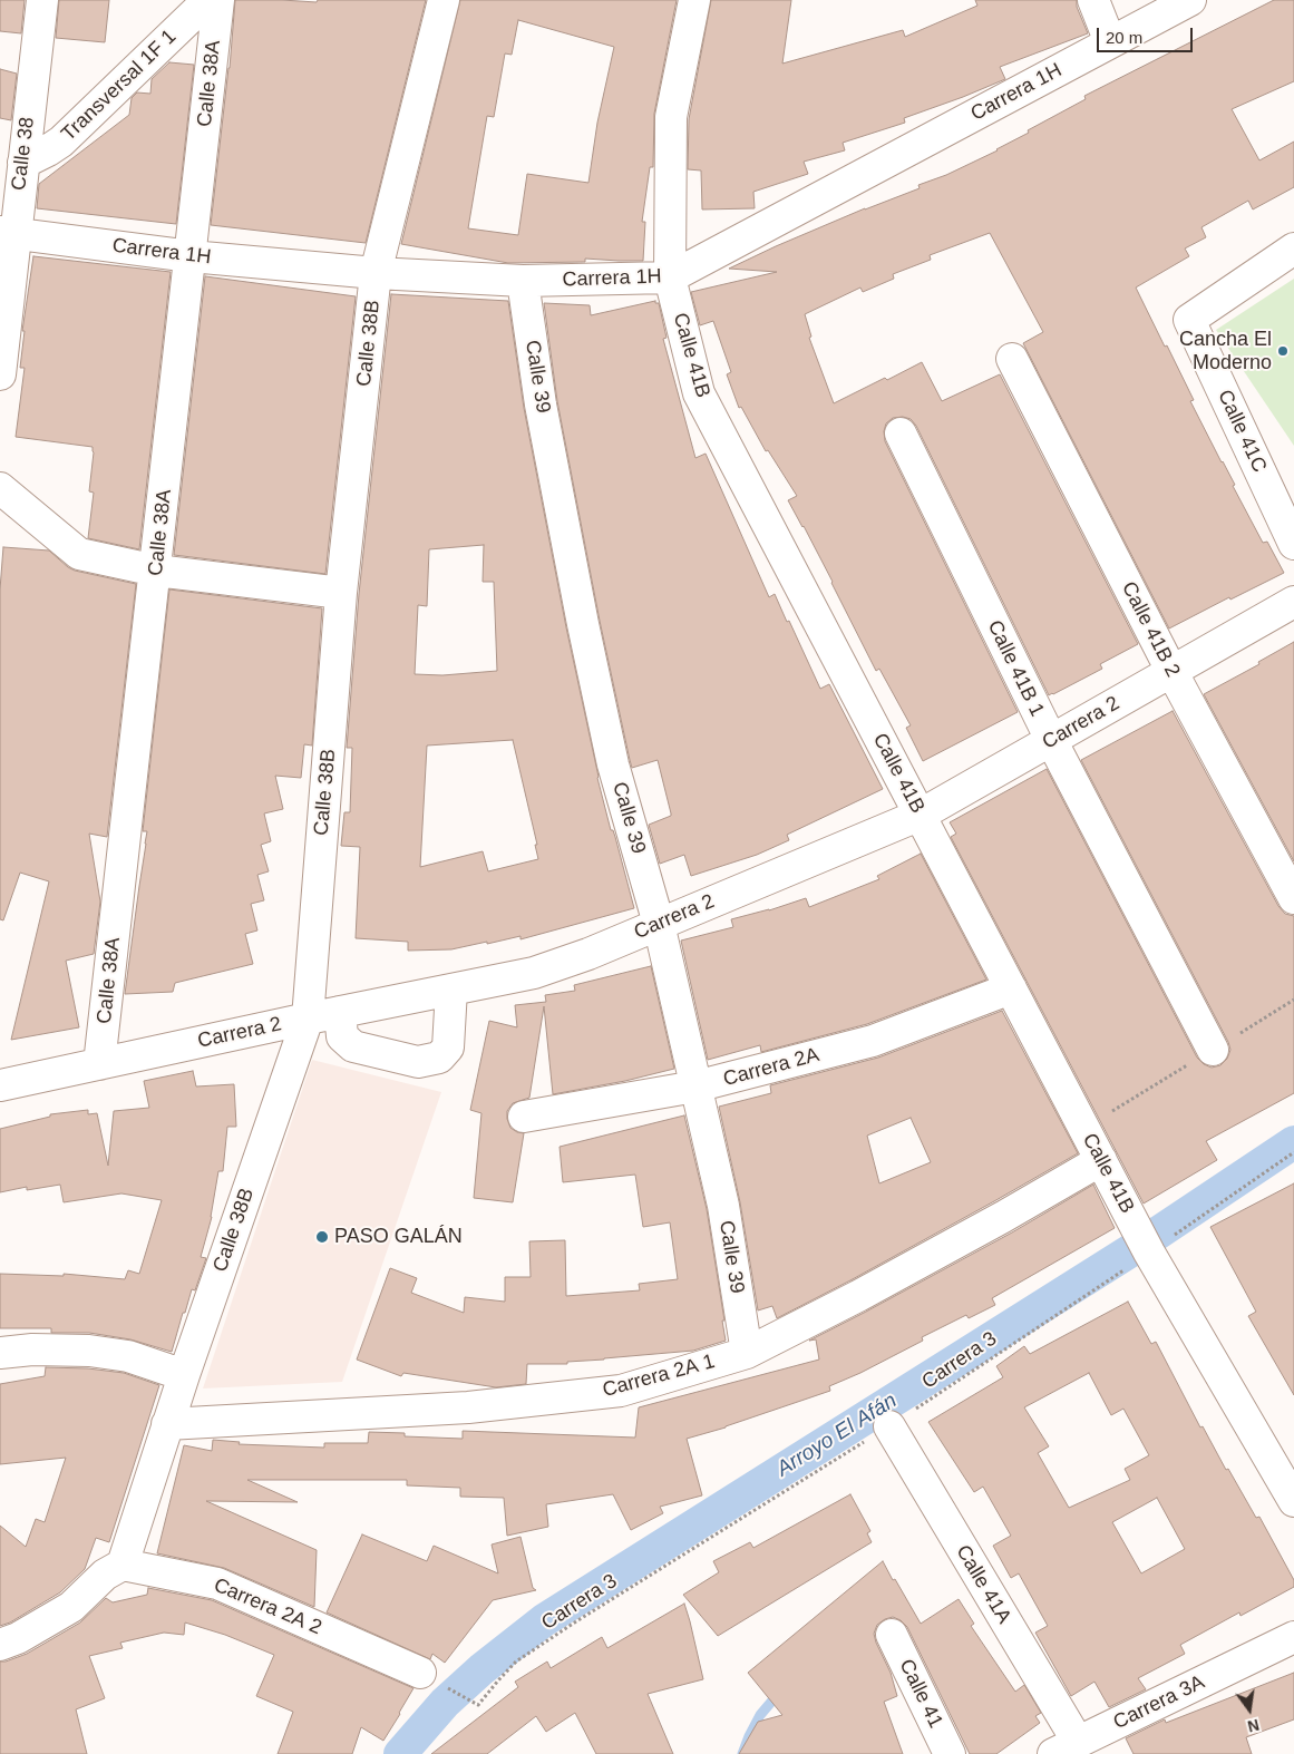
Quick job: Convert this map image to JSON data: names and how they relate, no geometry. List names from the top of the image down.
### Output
{
  "streets": {
    "street": [
      "Calle 38A",
      "Transversal 1F 1",
      "Carrera 1H",
      "Calle 38",
      "Calle 38B",
      "Calle 41B",
      "Calle 39",
      "Calle 41C",
      "Calle 41B 2",
      "Calle 41B 1",
      "Carrera 2",
      "Carrera 2A",
      "Carrera 2A 1",
      "Calle 41A",
      "Carrera 2A 2",
      "Calle 41",
      "Carrera 3A"
    ],
    "path": ["Carrera 3"]
  },
  "crossings": [
    ["Calle 38A", "Carrera 1H"],
    ["Calle 38A", "Carrera 2"],
    ["Transversal 1F 1", "Calle 38"],
    ["Carrera 1H", "Calle 38"],
    ["Carrera 1H", "Calle 38B"],
    ["Carrera 1H", "Calle 41B"],
    ["Carrera 1H", "Calle 39"],
    ["Calle 38B", "Carrera 2"],
    ["Calle 38B", "Carrera 2A 1"],
    ["Calle 38B", "Carrera 2A 2"],
    ["Calle 41B", "Carrera 2"],
    ["Calle 41B", "Carrera 2A"],
    ["Calle 41B", "Carrera 3"],
    ["Calle 41B", "Carrera 2A 1"],
    ["Calle 39", "Carrera 2"],
    ["Calle 39", "Carrera 2A"],
    ["Calle 39", "Carrera 2A 1"],
    ["Calle 41B 2", "Carrera 2"],
    ["Calle 41B 1", "Carrera 2"],
    ["Carrera 3", "Calle 41A"],
    ["Calle 41A", "Carrera 3A"]
  ],
  "water": ["Arroyo El Afán"],
  "places": ["Cancha El Moderno", "PASO GALÁN"],
  "scale_bar": "20 m",
  "north": "bottom"
}
